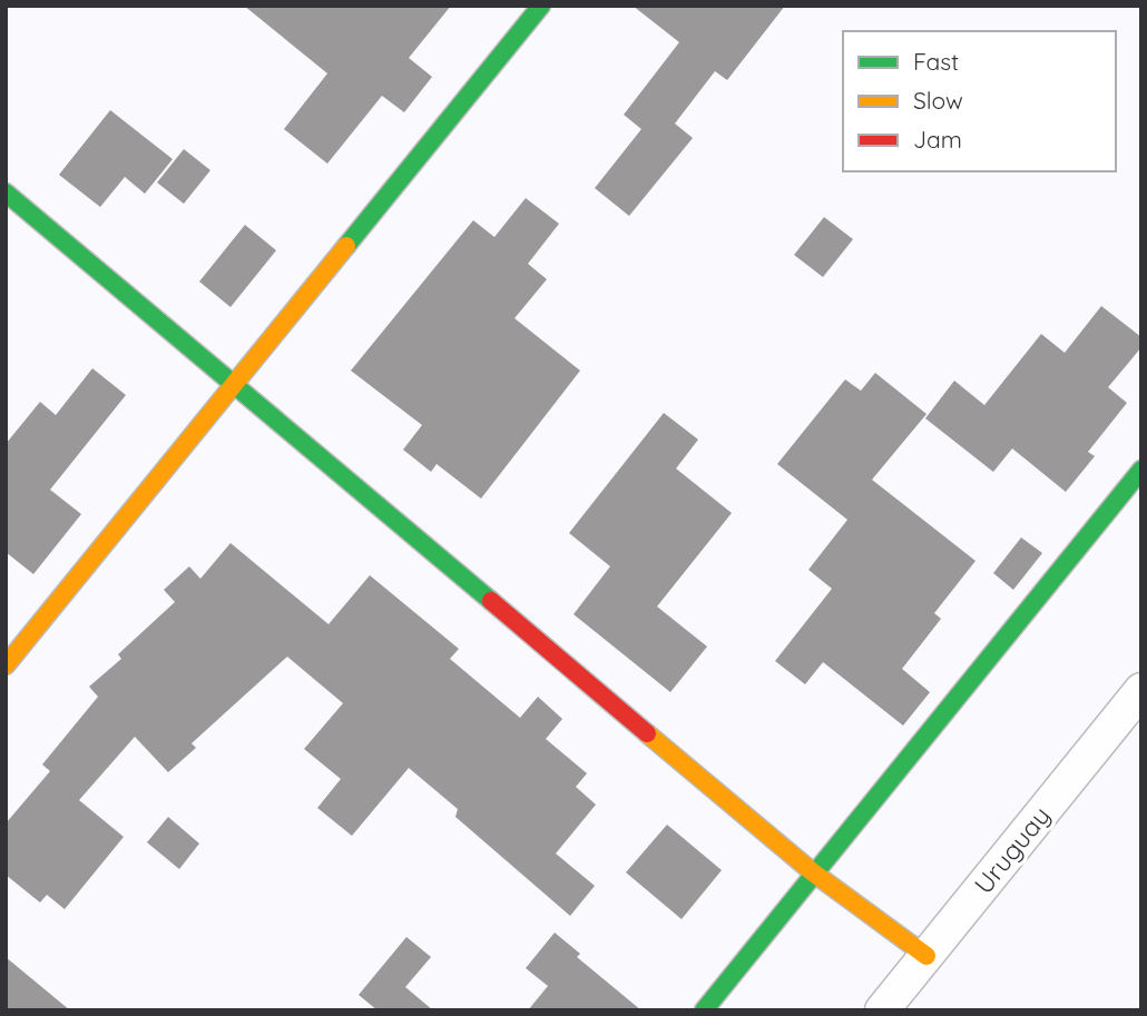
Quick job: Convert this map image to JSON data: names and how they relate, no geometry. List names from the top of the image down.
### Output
{
  "streets": {
    "street": ["Uruguay"]
  },
  "legend": ["Fast", "Slow", "Jam"]
}
